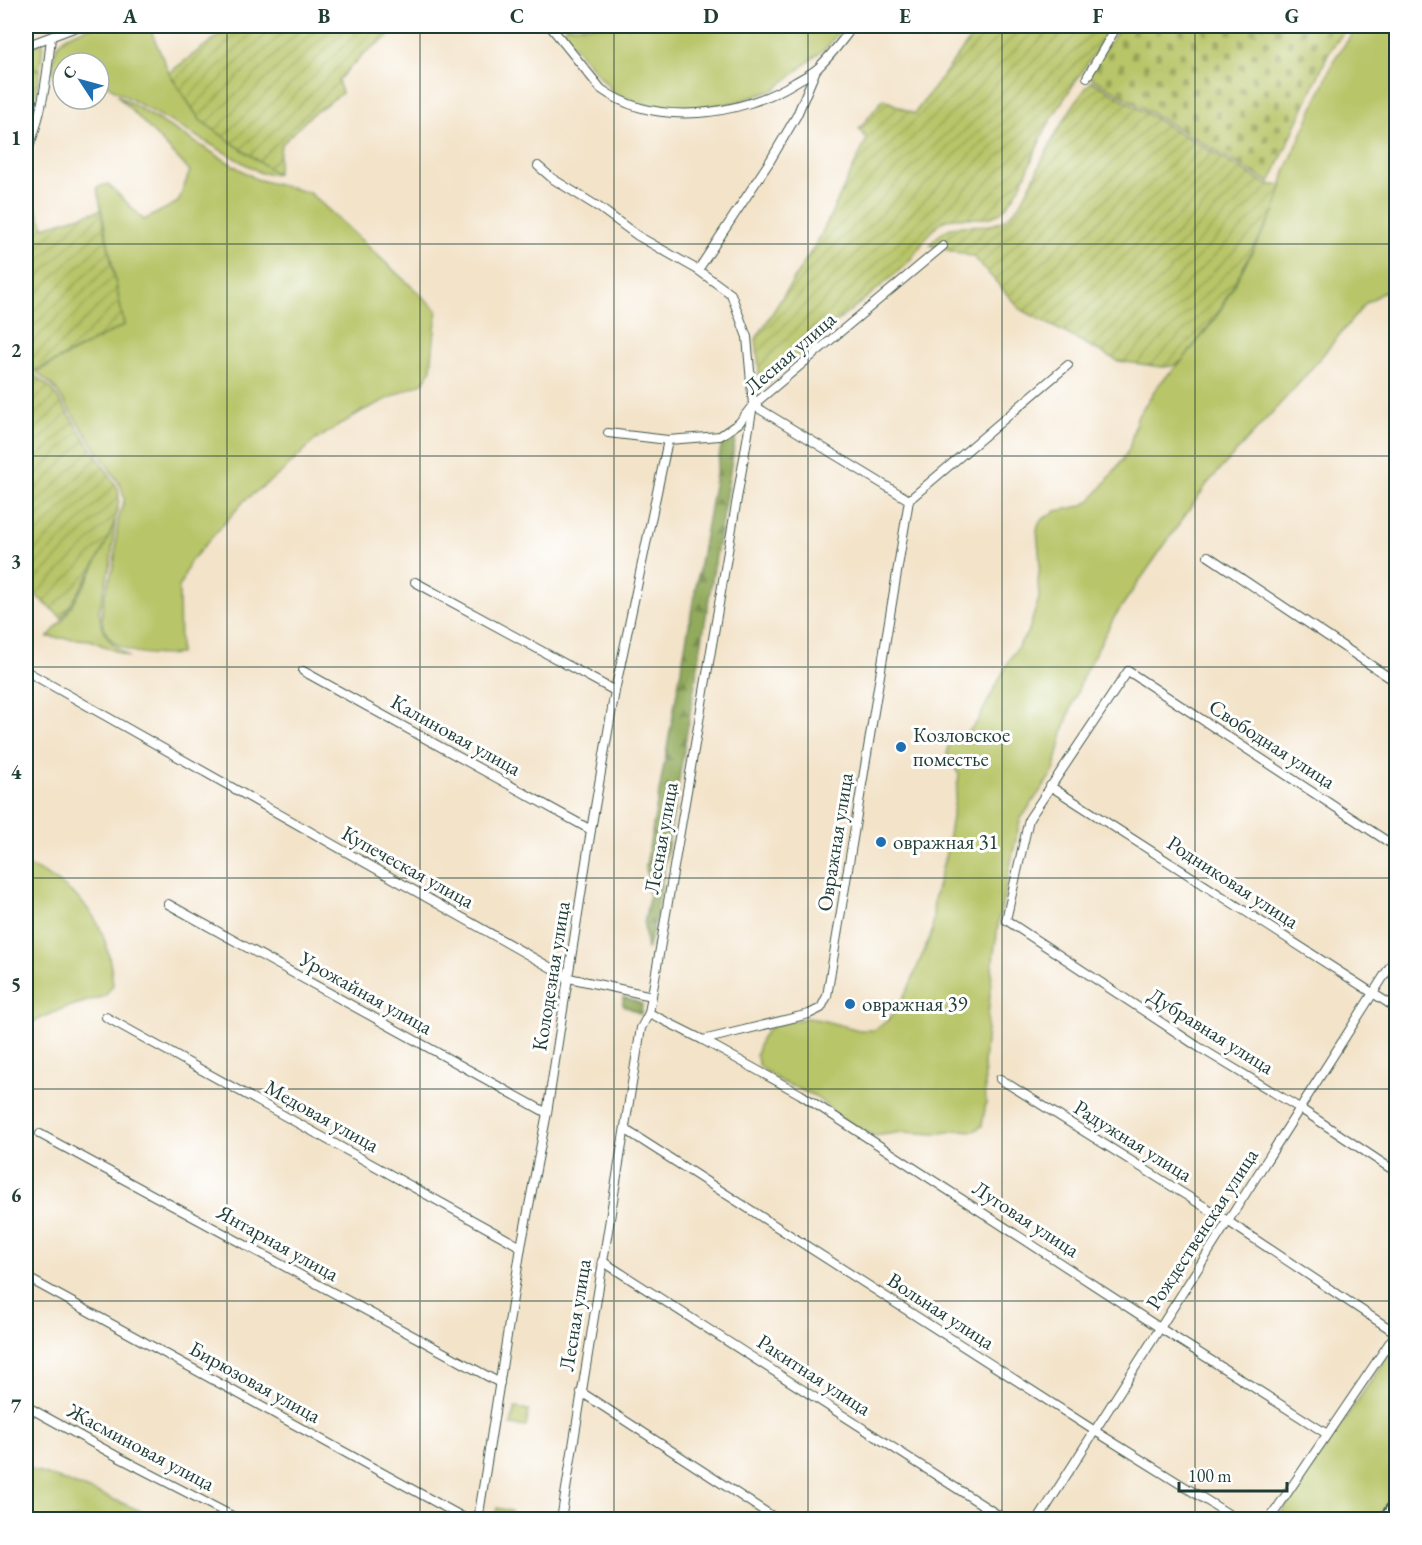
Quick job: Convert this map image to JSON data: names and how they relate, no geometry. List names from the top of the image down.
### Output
{
  "streets": {
    "street": [
      "Лесная улица",
      "Калиновая улица",
      "Свободная улица",
      "Овражная улица",
      "Купеческая улица",
      "Родниковая улица",
      "Колодезная улица",
      "Урожайная улица",
      "Дубравная улица",
      "Медовая улица",
      "Радужная улица",
      "Луговая улица",
      "Рождественская улица",
      "Янтарная улица",
      "Вольная улица",
      "Ракитная улица",
      "Бирюзовая улица",
      "Жасминовая улица"
    ]
  },
  "crossings": [
    ["Лесная улица", "Купеческая улица"],
    ["Лесная улица", "Вольная улица"],
    ["Лесная улица", "Ракитная улица"],
    ["Калиновая улица", "Колодезная улица"],
    ["Свободная улица", "Родниковая улица"],
    ["Свободная улица", "Дубравная улица"],
    ["Овражная улица", "Луговая улица"],
    ["Купеческая улица", "Колодезная улица"],
    ["Родниковая улица", "Дубравная улица"],
    ["Родниковая улица", "Рождественская улица"],
    ["Колодезная улица", "Урожайная улица"],
    ["Колодезная улица", "Медовая улица"],
    ["Колодезная улица", "Янтарная улица"],
    ["Дубравная улица", "Рождественская улица"],
    ["Радужная улица", "Рождественская улица"],
    ["Луговая улица", "Рождественская улица"],
    ["Рождественская улица", "Вольная улица"]
  ],
  "places": ["Козловское поместье", "овражная 31", "овражная 39"],
  "scale_bar": "100 m",
  "north": "top left",
  "grid": {
    "columns": [
      "A",
      "B",
      "C",
      "D",
      "E",
      "F",
      "G"
    ],
    "rows": [
      "1",
      "2",
      "3",
      "4",
      "5",
      "6",
      "7"
    ]
  }
}
